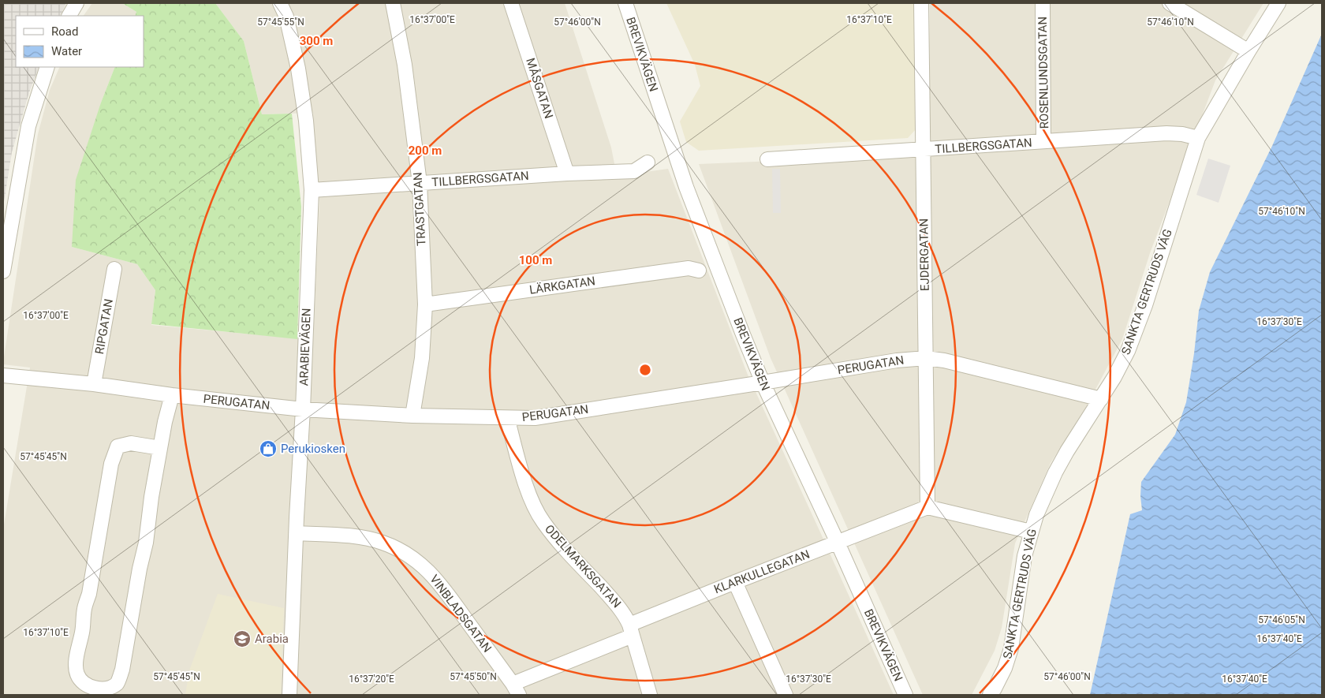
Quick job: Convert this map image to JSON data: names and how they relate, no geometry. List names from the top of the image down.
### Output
{
  "streets": {
    "street": [
      "BREVIKVÄGEN",
      "ROSENLUNDSGATAN",
      "MÅSGATAN",
      "TILLBERGSGATAN",
      "TRASTGATAN",
      "EJDERGATAN",
      "LÄRKGATAN",
      "SANKTA GERTRUDS VÄG",
      "RIPGATAN",
      "ARABIEVÄGEN",
      "PERUGATAN",
      "ODELMARKSGATAN",
      "KLARKULLEGATAN",
      "VINBLADSGATAN"
    ]
  },
  "crossings": [
    ["BREVIKVÄGEN", "PERUGATAN"],
    ["BREVIKVÄGEN", "KLARKULLEGATAN"],
    ["ROSENLUNDSGATAN", "TILLBERGSGATAN"],
    ["MÅSGATAN", "TILLBERGSGATAN"],
    ["TILLBERGSGATAN", "TRASTGATAN"],
    ["TILLBERGSGATAN", "EJDERGATAN"],
    ["TILLBERGSGATAN", "SANKTA GERTRUDS VÄG"],
    ["TILLBERGSGATAN", "ARABIEVÄGEN"],
    ["TRASTGATAN", "LÄRKGATAN"],
    ["TRASTGATAN", "PERUGATAN"],
    ["EJDERGATAN", "PERUGATAN"],
    ["EJDERGATAN", "KLARKULLEGATAN"],
    ["SANKTA GERTRUDS VÄG", "PERUGATAN"],
    ["RIPGATAN", "PERUGATAN"],
    ["ARABIEVÄGEN", "PERUGATAN"],
    ["ARABIEVÄGEN", "VINBLADSGATAN"],
    ["PERUGATAN", "ODELMARKSGATAN"],
    ["ODELMARKSGATAN", "KLARKULLEGATAN"],
    ["KLARKULLEGATAN", "VINBLADSGATAN"]
  ],
  "places": {
    "shop": ["Perukiosken"],
    "school or university": ["Arabia"]
  },
  "legend": ["Road", "Water"],
  "coordinates": [
    "16°37'00\"E",
    "16°37'10\"E",
    "57°45'55\"N",
    "57°46'00\"N",
    "57°46'10\"N",
    "16°37'30\"E",
    "57°45'45\"N",
    "57°46'05\"N",
    "16°37'40\"E",
    "57°45'50\"N",
    "16°37'20\"E"
  ],
  "rings": ["300 m", "200 m", "100 m"]
}
